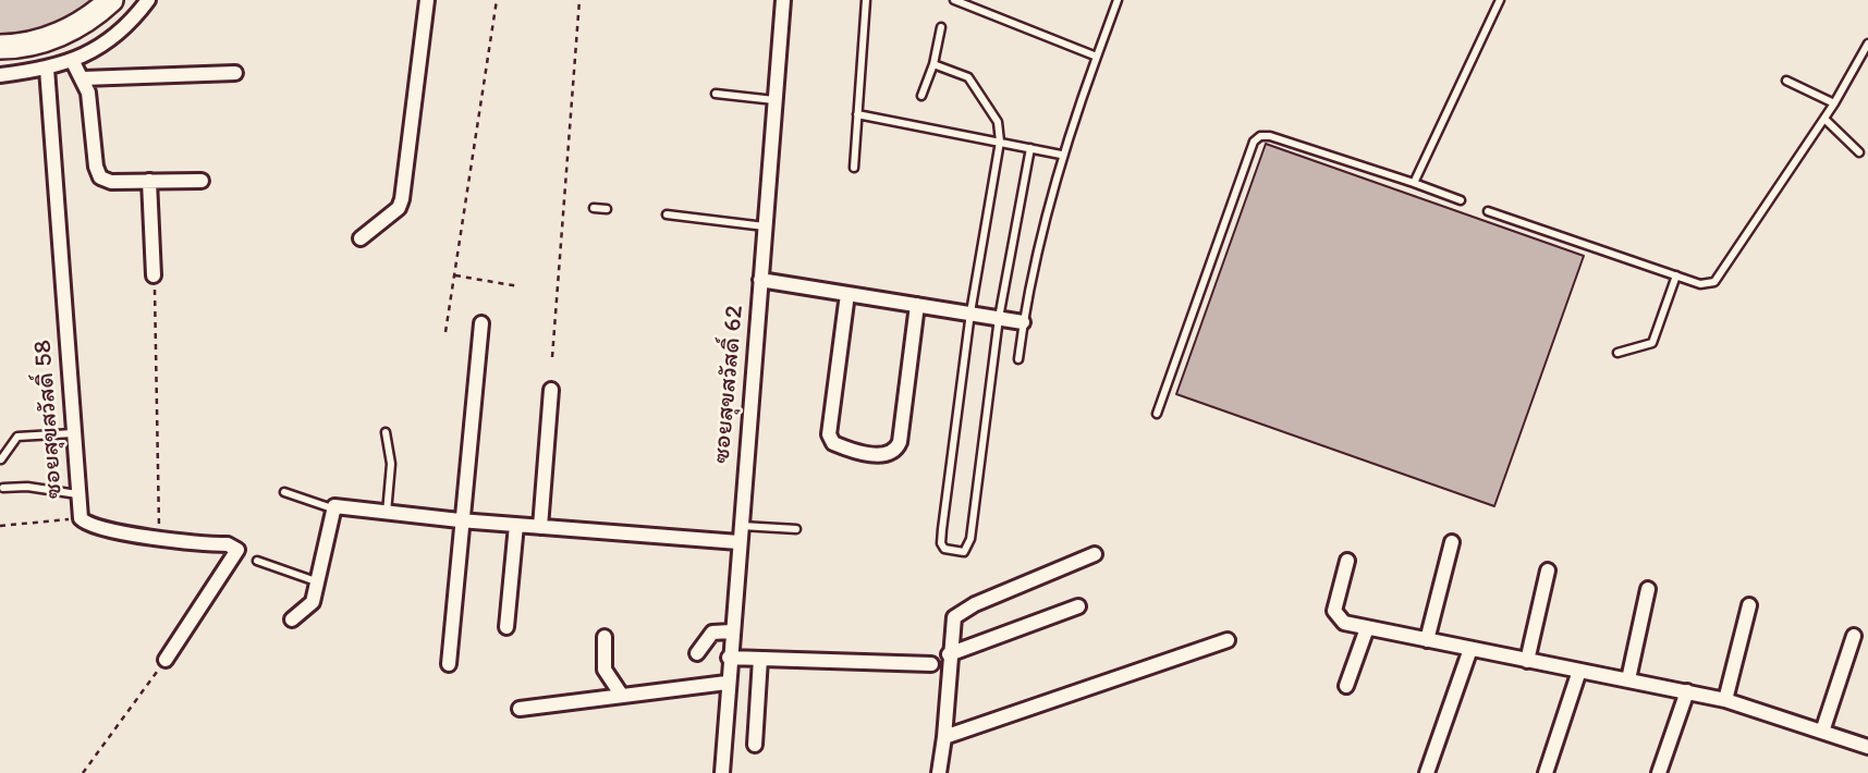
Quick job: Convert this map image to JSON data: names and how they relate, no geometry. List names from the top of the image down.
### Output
{
  "streets": {
    "street": ["ซอยสุขสวัสดิ์ 62", "ซอยสุขสวัสดิ์ 58"]
  }
}
